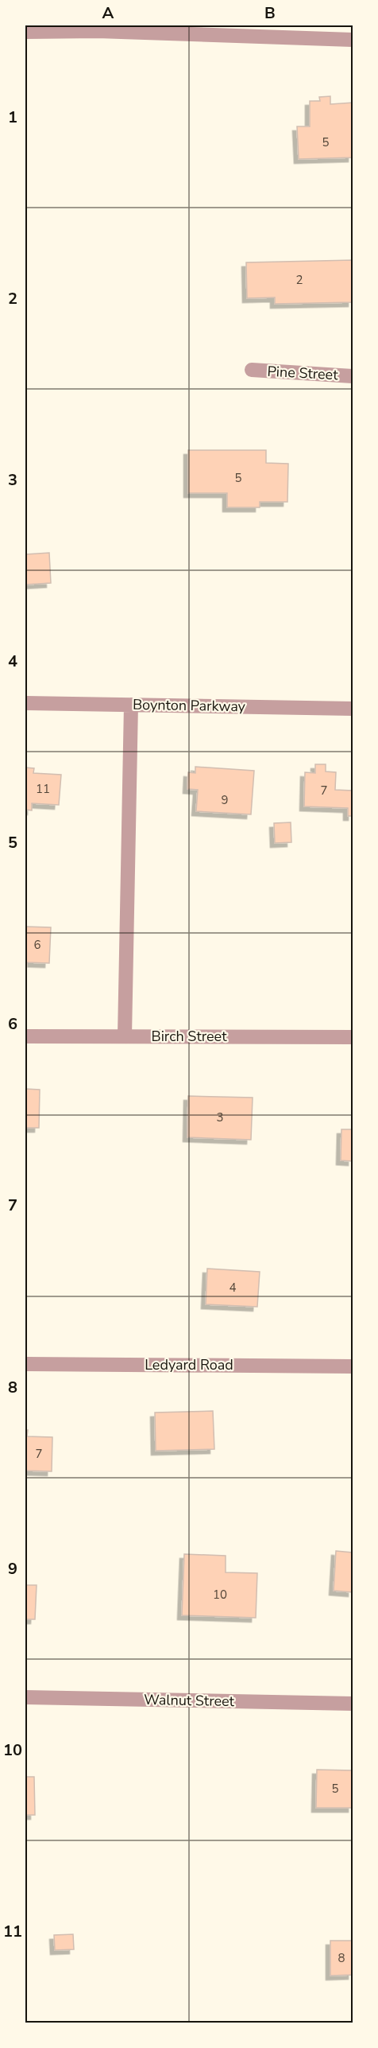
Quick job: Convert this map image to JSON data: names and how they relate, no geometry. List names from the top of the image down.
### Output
{
  "streets": {
    "street": [
      "Pine Street",
      "Boynton Parkway",
      "Birch Street",
      "Ledyard Road",
      "Walnut Street"
    ]
  },
  "house_numbers": [
    "5",
    "2",
    "5",
    "11",
    "7",
    "9",
    "6",
    "3",
    "4",
    "7",
    "10",
    "5",
    "8"
  ],
  "grid": {
    "columns": ["A", "B"],
    "rows": [
      "1",
      "2",
      "3",
      "4",
      "5",
      "6",
      "7",
      "8",
      "9",
      "10",
      "11"
    ]
  }
}
